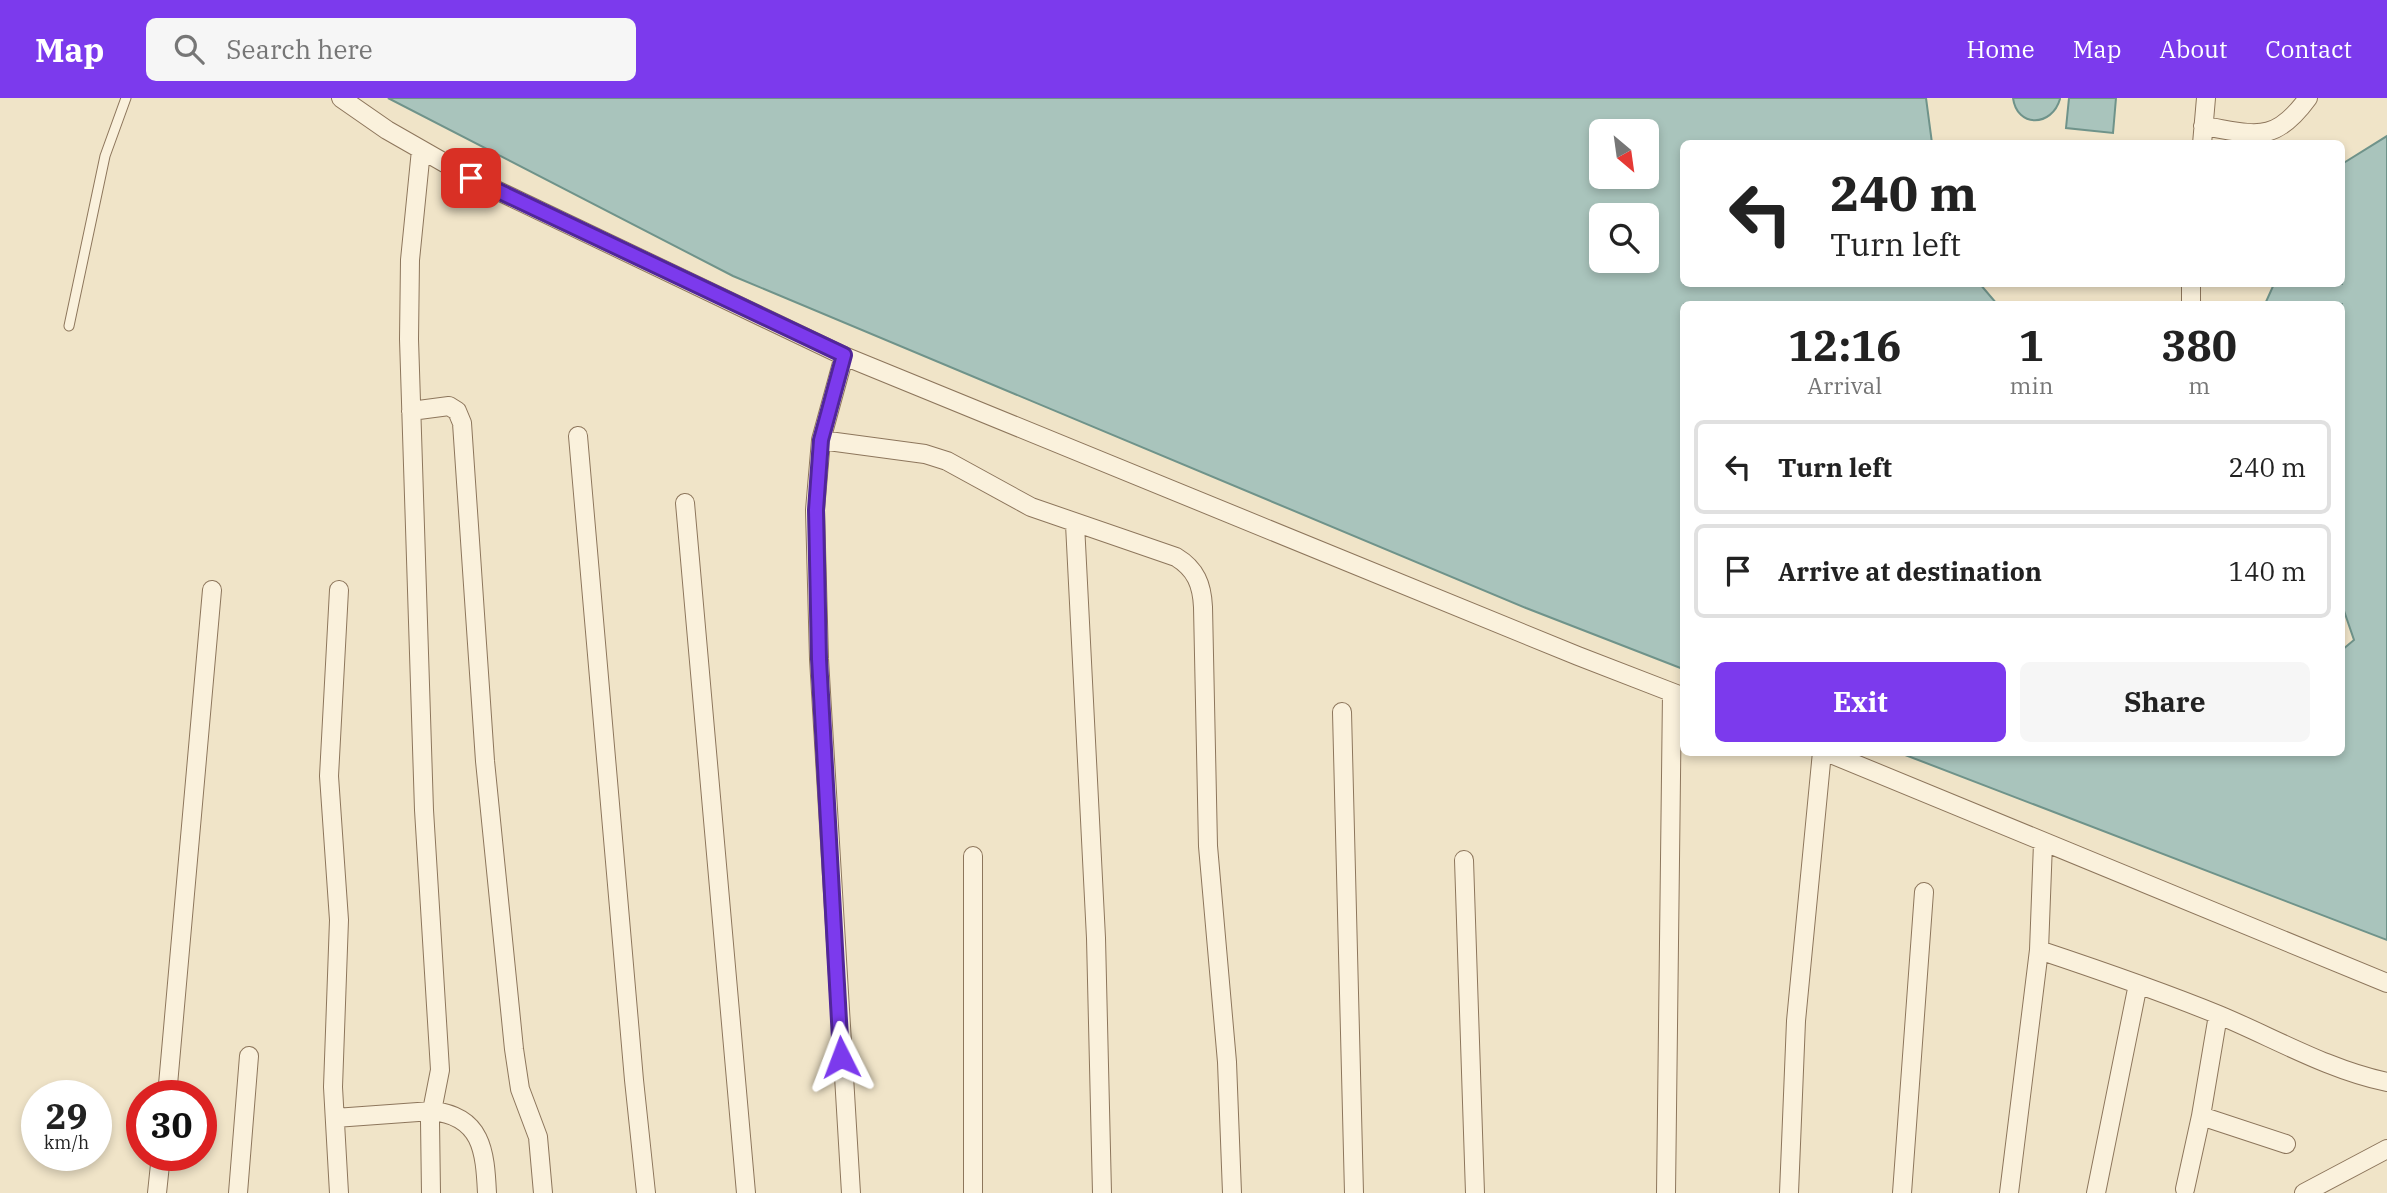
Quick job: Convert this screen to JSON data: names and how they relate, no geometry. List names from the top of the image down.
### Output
{
  "north": "bottom right",
  "page": {
    "header": "Map",
    "search": "Search here",
    "nav": [
      "Home",
      "Map",
      "About",
      "Contact"
    ],
    "turn": ["240 m", "Turn left"],
    "eta": [
      "12:16",
      "Arrival",
      "1",
      "min",
      "380",
      "m"
    ],
    "list": [
      {
        "name": "Turn left",
        "value": "240 m"
      },
      {
        "name": "Arrive at destination",
        "value": "140 m"
      }
    ],
    "buttons": ["Exit", "Share"],
    "speed": "29 km/h",
    "limit": "30"
  }
}
